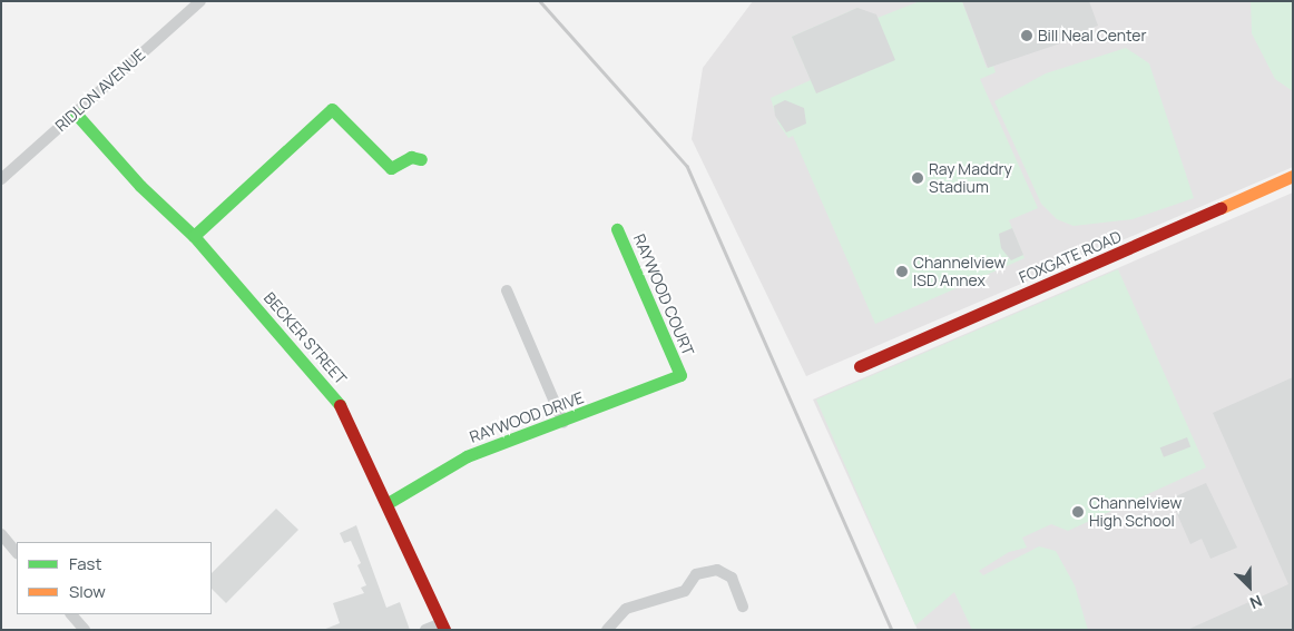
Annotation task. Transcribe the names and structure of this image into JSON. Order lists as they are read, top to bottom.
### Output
{
  "streets": {
    "street": [
      "RIDLON AVENUE",
      "FOXGATE ROAD",
      "RAYWOOD COURT",
      "BECKER STREET",
      "RAYWOOD DRIVE"
    ]
  },
  "crossings": [
    ["RIDLON AVENUE", "BECKER STREET"],
    ["RAYWOOD COURT", "RAYWOOD DRIVE"],
    ["BECKER STREET", "RAYWOOD DRIVE"]
  ],
  "places": [
    "Bill Neal Center",
    "Ray Maddry Stadium",
    "Channelview ISD Annex",
    "Channelview High School"
  ],
  "legend": ["Fast", "Slow"],
  "north": "bottom right"
}
